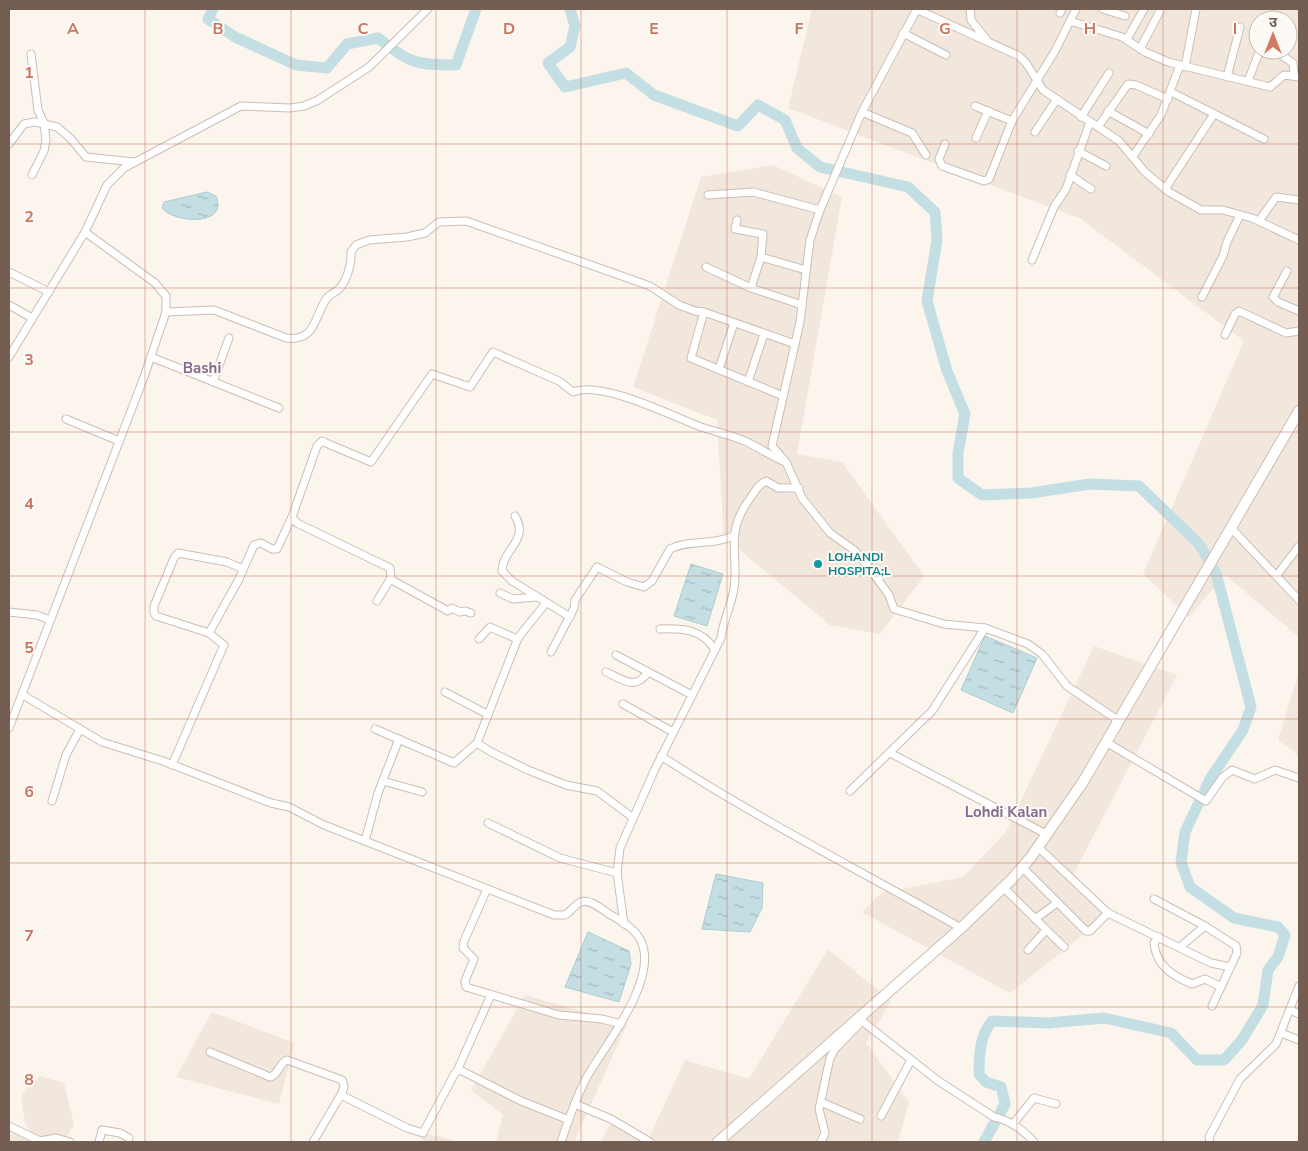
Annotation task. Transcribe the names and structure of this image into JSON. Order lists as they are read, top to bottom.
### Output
{
  "districts": ["Bashi", "Lohdi Kalan"],
  "places": ["LOHANDI HOSPITA;L"],
  "north": "top",
  "grid": {
    "columns": [
      "A",
      "B",
      "C",
      "D",
      "E",
      "F",
      "G",
      "H",
      "I"
    ],
    "rows": [
      "1",
      "2",
      "3",
      "4",
      "5",
      "6",
      "7",
      "8"
    ]
  }
}
